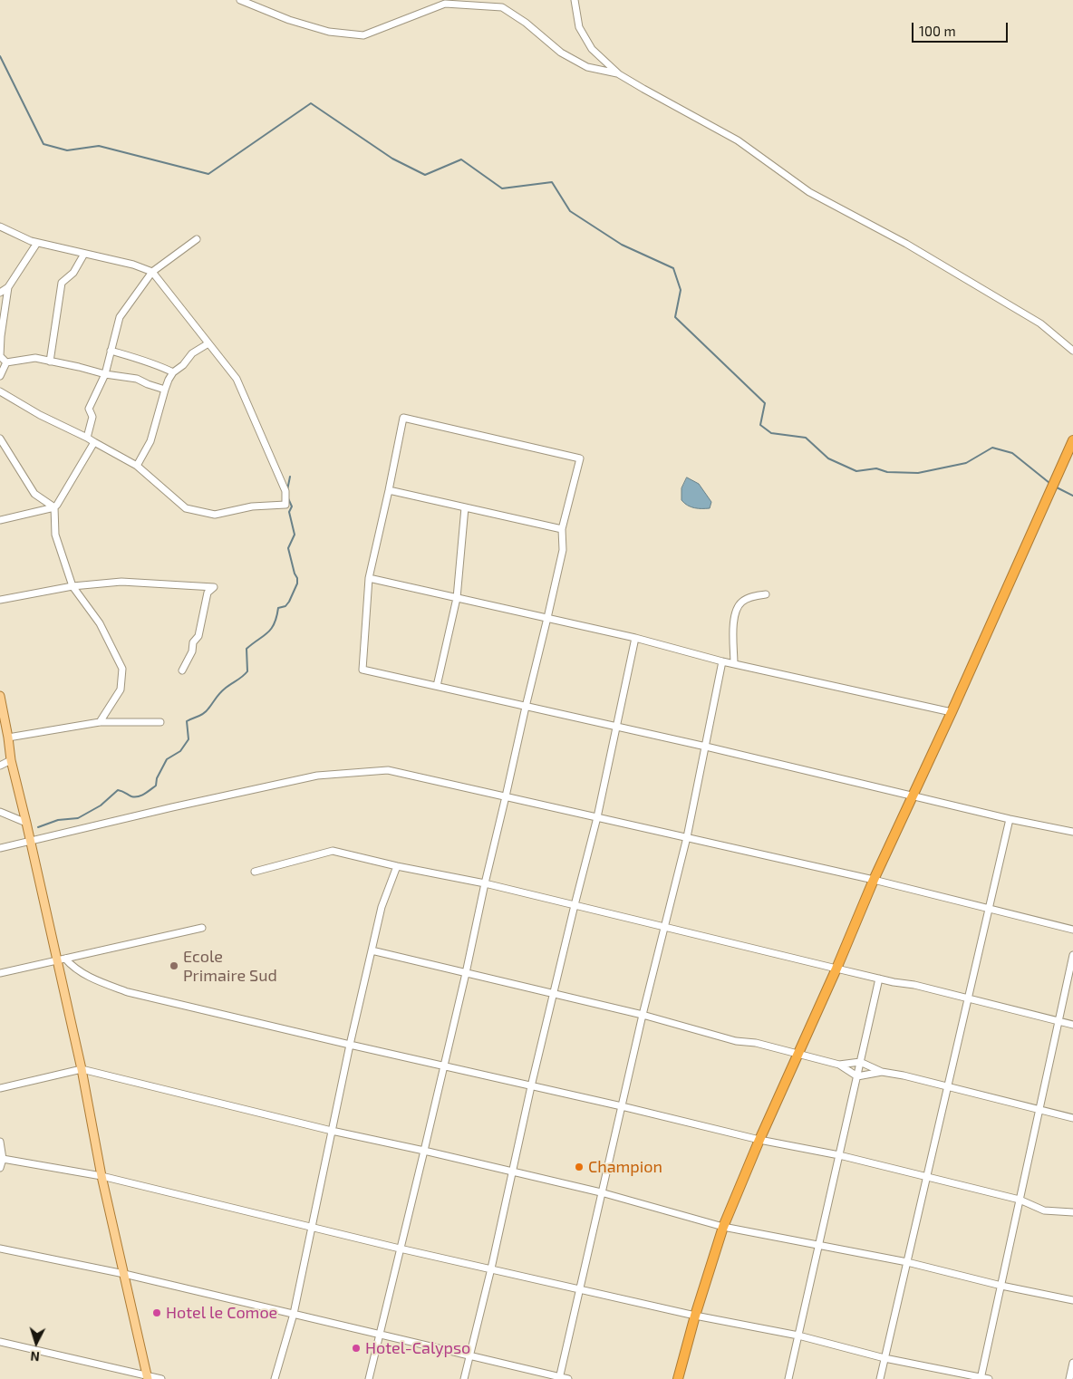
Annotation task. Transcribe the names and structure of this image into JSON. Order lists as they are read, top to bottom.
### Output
{
  "places": [
    "Ecole Primaire Sud",
    "Champion",
    "Hotel le Comoe",
    "Hotel-Calypso"
  ],
  "scale_bar": "100 m",
  "north": "bottom"
}
